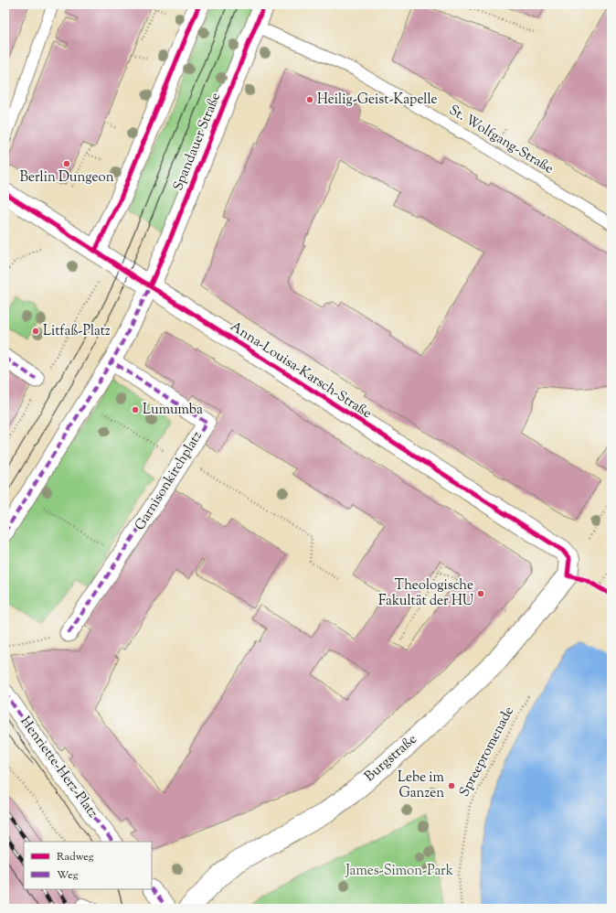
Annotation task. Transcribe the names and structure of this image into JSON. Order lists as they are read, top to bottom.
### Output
{
  "streets": {
    "street": [
      "Spandauer Straße",
      "Anna-Louisa-Karsch-Straße",
      "Garnisonkirchplatz",
      "Burgstraße",
      "Henriette-Herz-Platz"
    ],
    "lane": ["St. Wolfgang-Straße"],
    "path": ["Spreepromenade"]
  },
  "crossings": [
    ["St. Wolfgang-Straße", "Spandauer Straße"],
    ["Spandauer Straße", "Anna-Louisa-Karsch-Straße"],
    ["Anna-Louisa-Karsch-Straße", "Burgstraße"]
  ],
  "parks": ["James-Simon-Park"],
  "places": [
    "Heilig-Geist-Kapelle",
    "Berlin Dungeon",
    "Litfaß-Platz",
    "Lumumba",
    "Theologische Fakultät der HU",
    "Lebe im Ganzen"
  ],
  "legend": ["Radweg", "Weg"]
}
